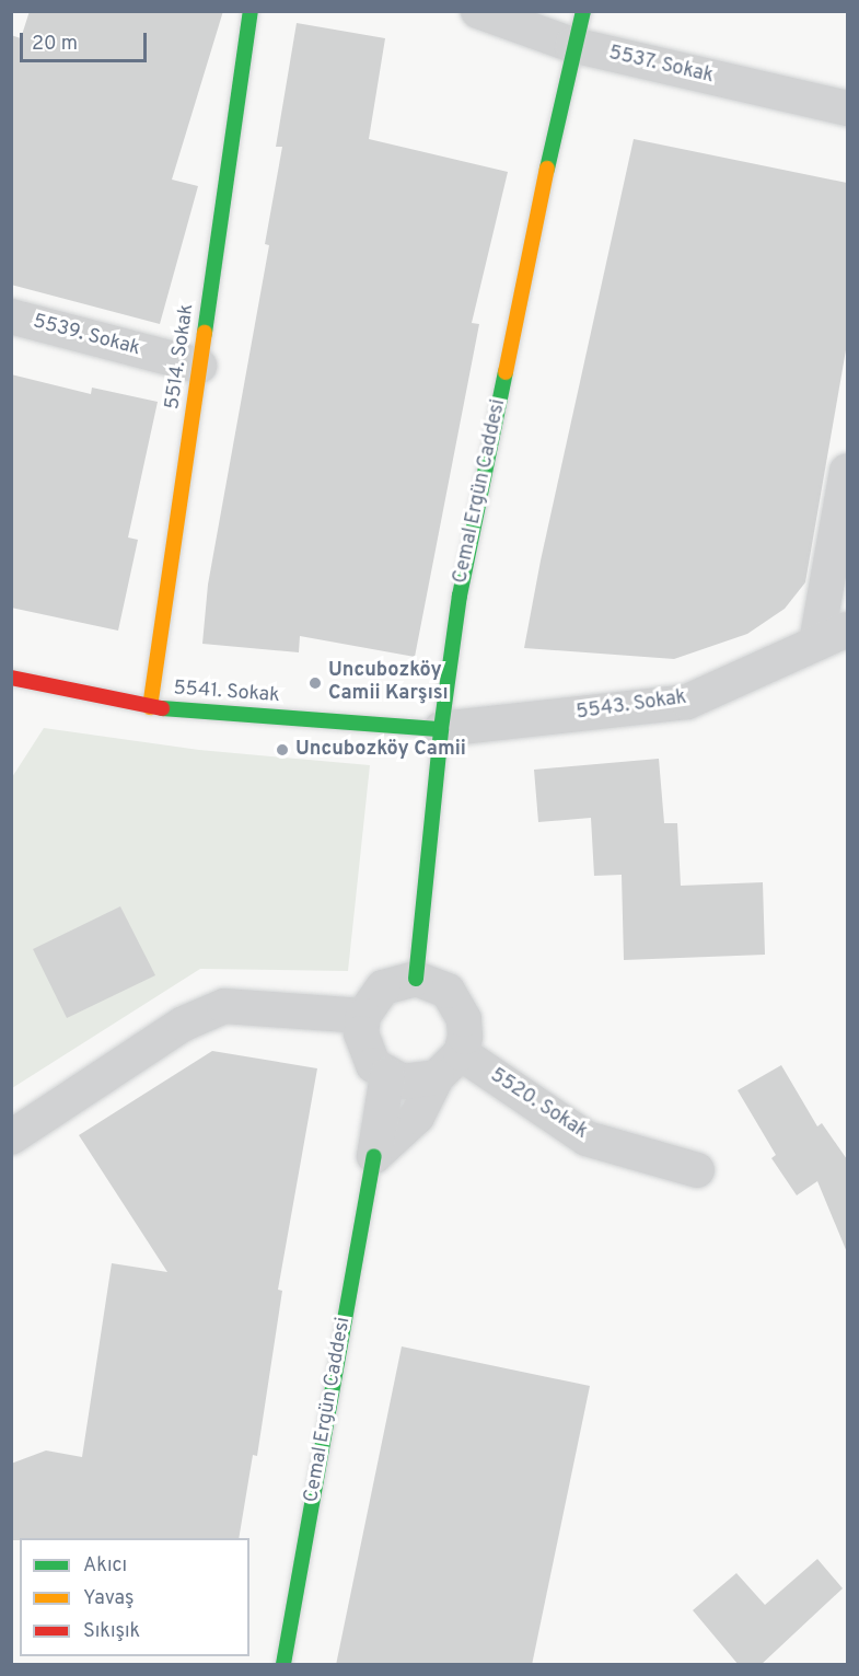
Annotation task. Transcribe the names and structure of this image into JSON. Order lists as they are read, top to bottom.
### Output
{
  "streets": {
    "street": [
      "5537. Sokak",
      "5539. Sokak",
      "5514. Sokak",
      "Cemal Ergün Caddesi",
      "5541. Sokak",
      "5543. Sokak",
      "5520. Sokak"
    ]
  },
  "crossings": [
    ["5537. Sokak", "Cemal Ergün Caddesi"],
    ["5539. Sokak", "5514. Sokak"],
    ["5514. Sokak", "5541. Sokak"],
    ["Cemal Ergün Caddesi", "5541. Sokak"],
    ["Cemal Ergün Caddesi", "5543. Sokak"],
    ["Cemal Ergün Caddesi", "5520. Sokak"],
    ["5541. Sokak", "5543. Sokak"]
  ],
  "places": ["Uncubozköy Camii Karşısı", "Uncubozköy Camii"],
  "legend": ["Akıcı", "Yavaş", "Sıkışık"],
  "scale_bar": "20 m"
}
